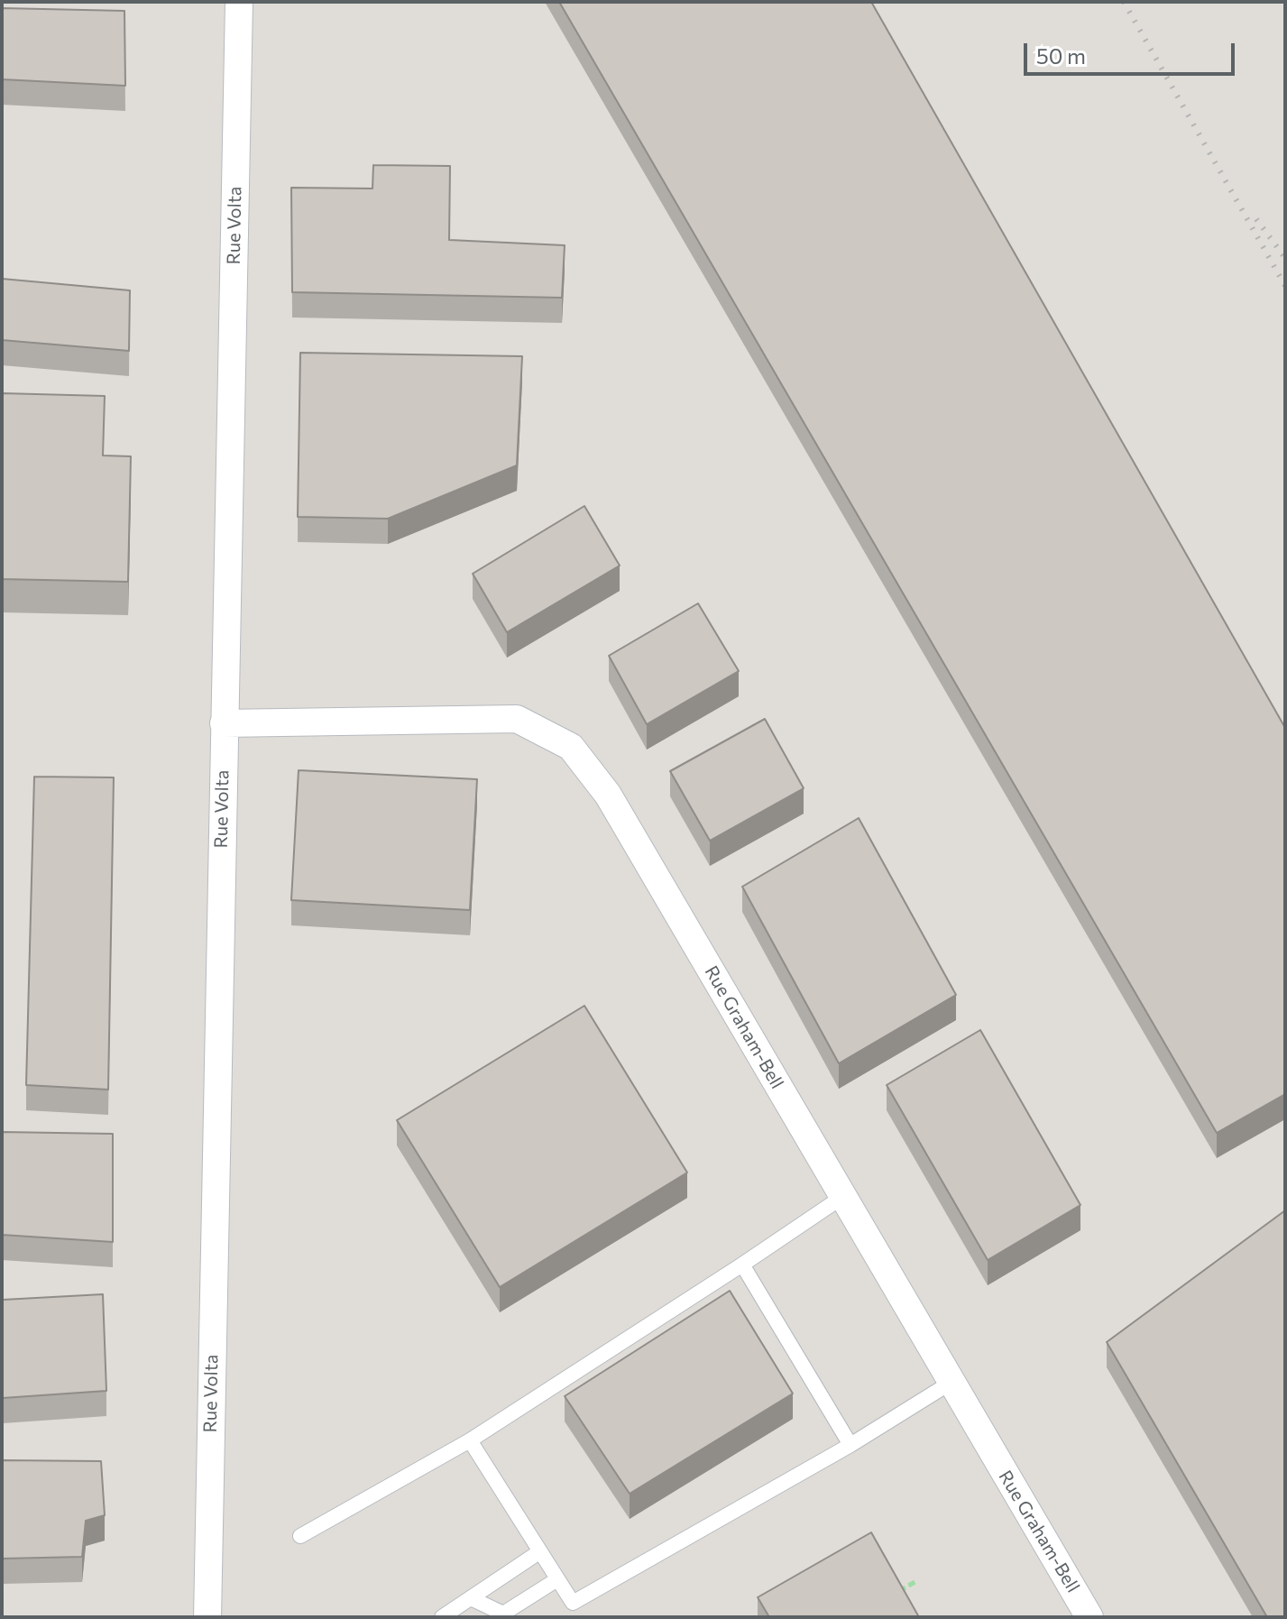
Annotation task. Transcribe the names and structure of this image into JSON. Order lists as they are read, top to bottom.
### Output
{
  "streets": {
    "street": ["Rue Volta", "Rue Graham-Bell"]
  },
  "crossings": [
    ["Rue Volta", "Rue Graham-Bell"]
  ],
  "scale_bar": "50 m"
}
